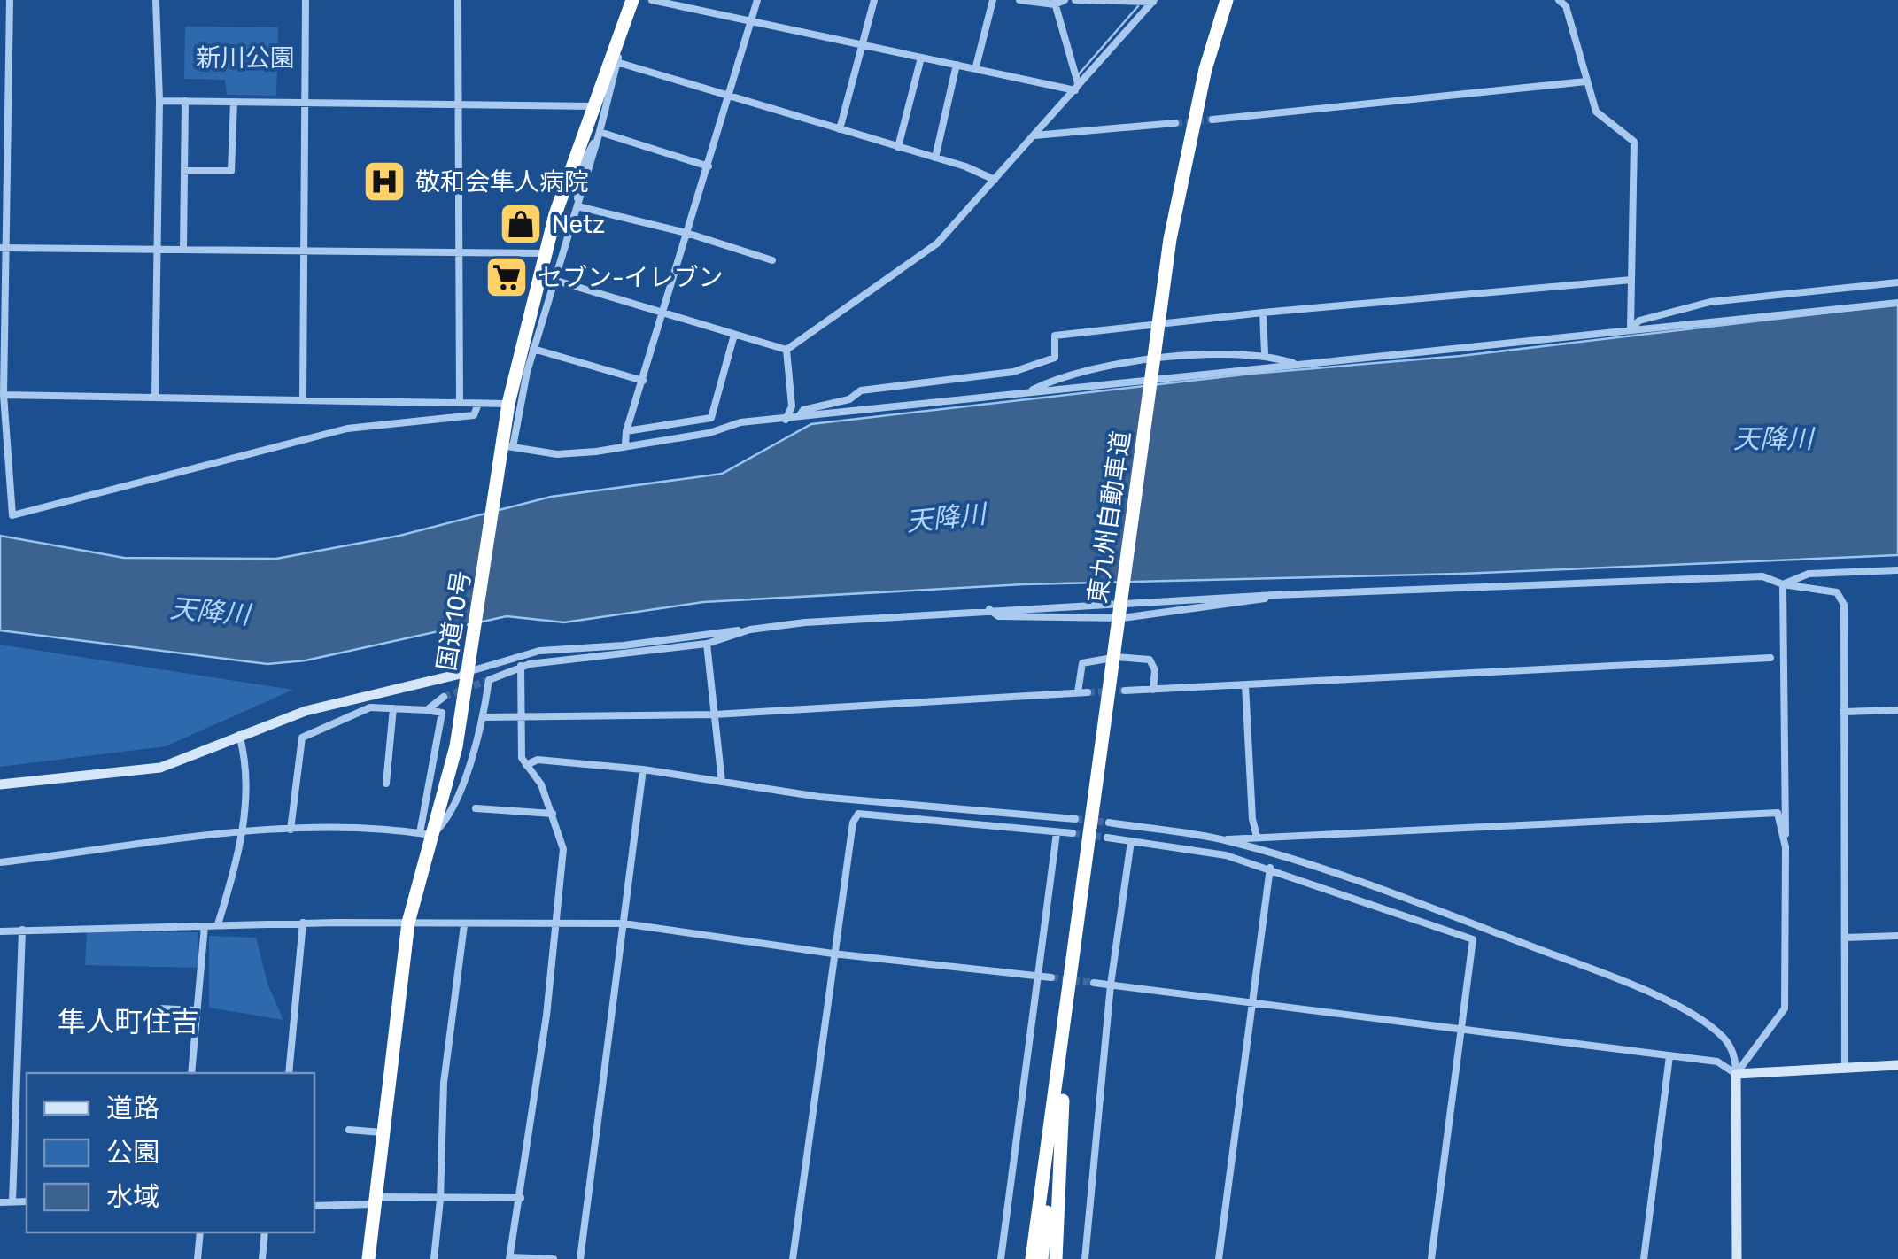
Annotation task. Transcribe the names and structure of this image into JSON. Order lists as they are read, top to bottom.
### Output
{
  "streets": {
    "highway": ["東九州自動車道", "国道10号"]
  },
  "districts": ["隼人町住吉"],
  "water": ["天降川"],
  "parks": ["新川公園"],
  "places": {
    "hospital": ["敬和会隼人病院"],
    "shop": ["Netz"],
    "supermarket": ["セブン-イレブン"]
  },
  "legend": ["道路", "公園", "水域"]
}
